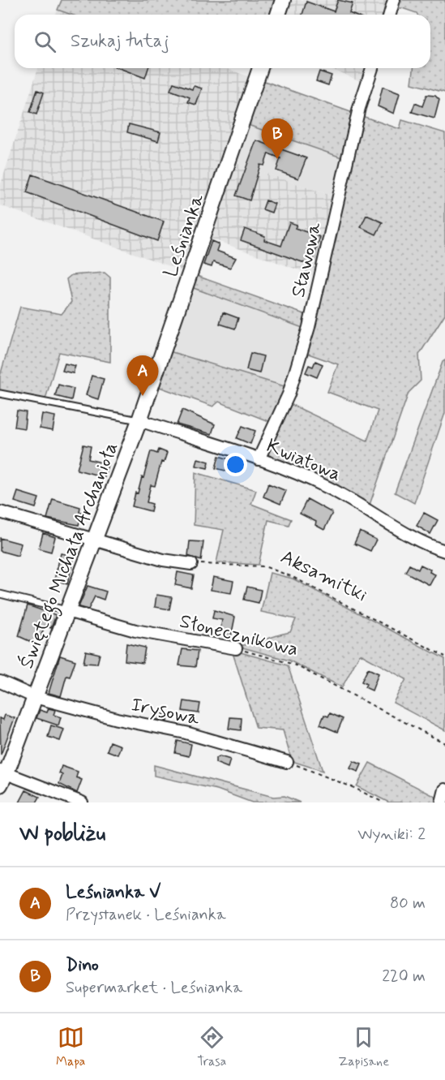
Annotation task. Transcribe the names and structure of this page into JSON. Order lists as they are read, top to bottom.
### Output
{
  "streets": {
    "street": [
      "Leśnianka",
      "Stawowa",
      "Kwiatowa",
      "Świętego Michała Archanioła",
      "Słonecznikowa",
      "Irysowa"
    ],
    "path": ["Aksamitki"]
  },
  "crossings": [
    ["Leśnianka", "Kwiatowa"],
    ["Leśnianka", "Świętego Michała Archanioła"],
    ["Stawowa", "Kwiatowa"],
    ["Kwiatowa", "Świętego Michała Archanioła"],
    ["Świętego Michała Archanioła", "Słonecznikowa"],
    ["Świętego Michała Archanioła", "Irysowa"]
  ],
  "page": {
    "search": "Szukaj tutaj",
    "pins": ["B", "A"],
    "heading": ["W pobliżu", "Wyniki: 2"],
    "list": [
      {
        "mark": "A",
        "name": "Leśnianka V",
        "note": "Przystanek · Leśnianka",
        "value": "80 m"
      },
      {
        "mark": "B",
        "name": "Dino",
        "note": "Supermarket · Leśnianka",
        "value": "220 m"
      }
    ],
    "nav": ["Mapa", "Trasa", "Zapisane"]
  }
}
